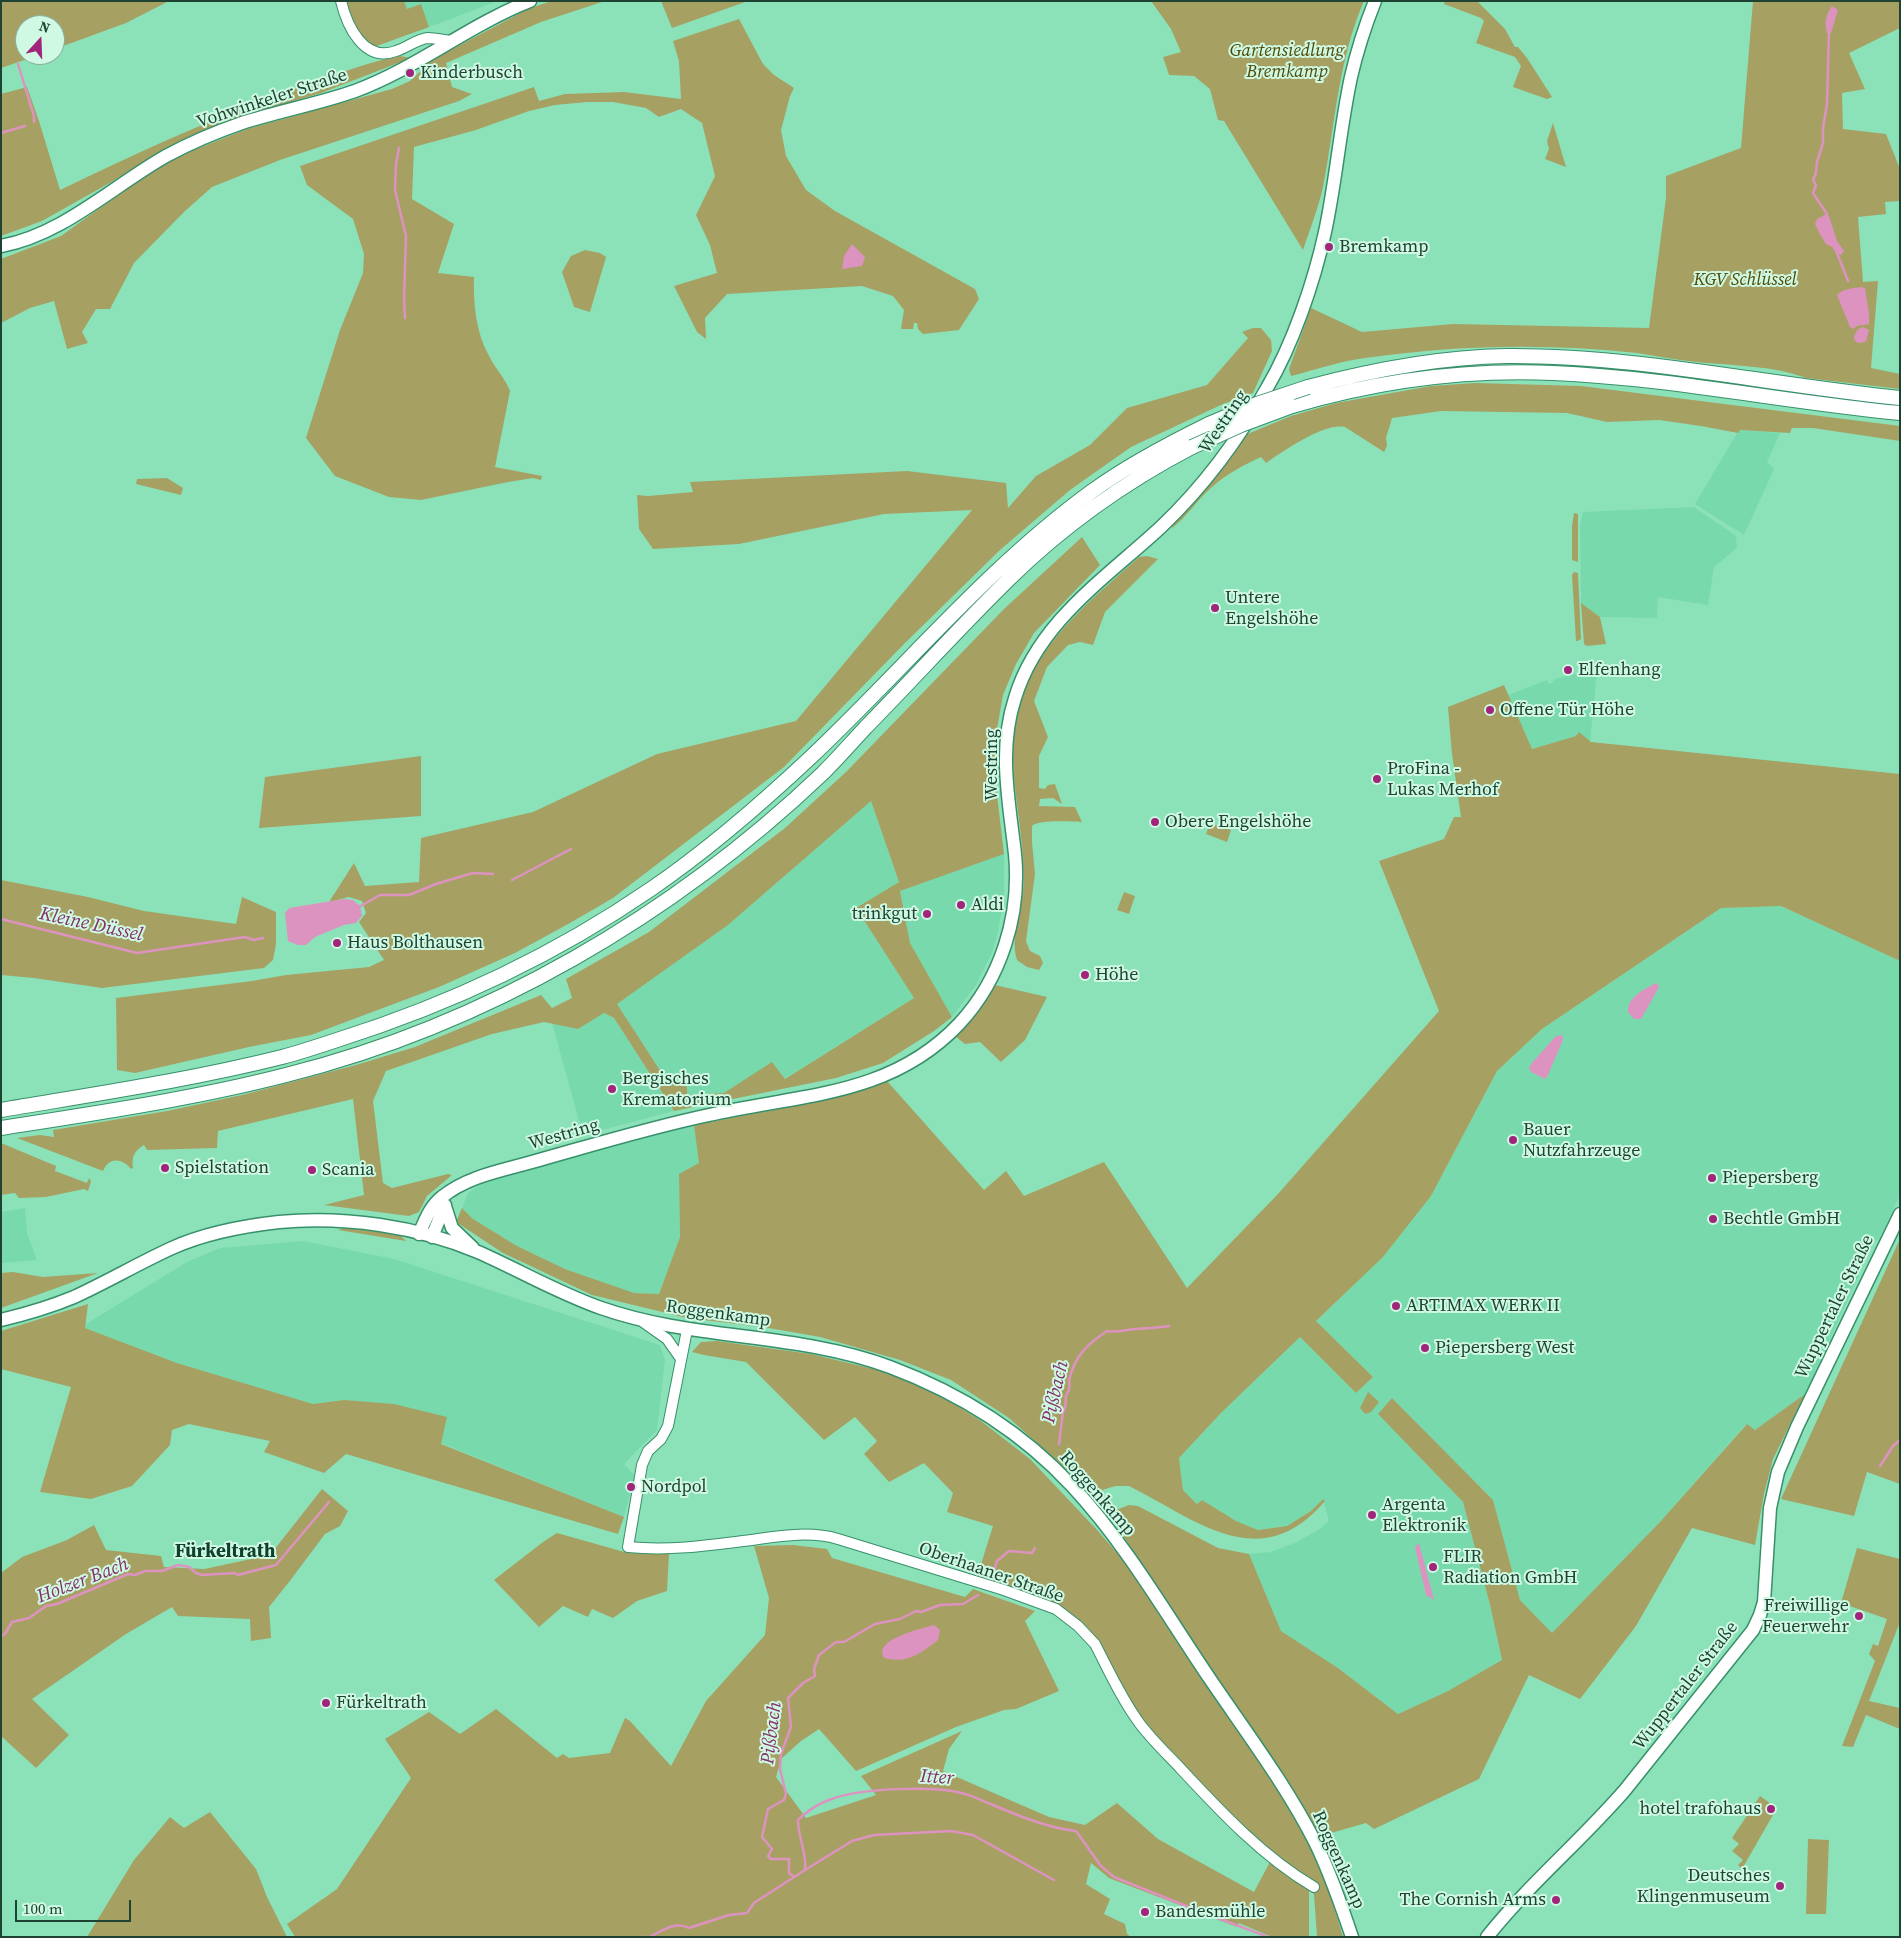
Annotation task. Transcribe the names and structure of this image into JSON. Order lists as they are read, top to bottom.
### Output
{
  "streets": {
    "main road": [
      "Vohwinkeler Straße",
      "Westring",
      "Wuppertaler Straße",
      "Roggenkamp"
    ],
    "street": ["Oberhaaner Straße"]
  },
  "districts": ["Fürkeltrath"],
  "water": [
    "Kleine Düssel",
    "Pißbach",
    "Holzer Bach",
    "Itter"
  ],
  "parks": ["Gartensiedlung Bremkamp", "KGV Schlüssel"],
  "places": [
    "Kinderbusch",
    "Bremkamp",
    "Untere Engelshöhe",
    "Elfenhang",
    "Offene Tür Höhe",
    "ProFina - Lukas Merhof",
    "Obere Engelshöhe",
    "Aldi",
    "trinkgut",
    "Haus Bolthausen",
    "Höhe",
    "Bergisches Krematorium",
    "Bauer Nutzfahrzeuge",
    "Spielstation",
    "Scania",
    "Piepersberg",
    "Bechtle GmbH",
    "ARTIMAX WERK II",
    "Piepersberg West",
    "Nordpol",
    "Argenta Elektronik",
    "FLIR Radiation GmbH",
    "Freiwillige Feuerwehr",
    "Fürkeltrath",
    "hotel trafohaus",
    "Deutsches Klingenmuseum",
    "The Cornish Arms",
    "Bandesmühle"
  ],
  "scale_bar": "100 m",
  "north": "top"
}
